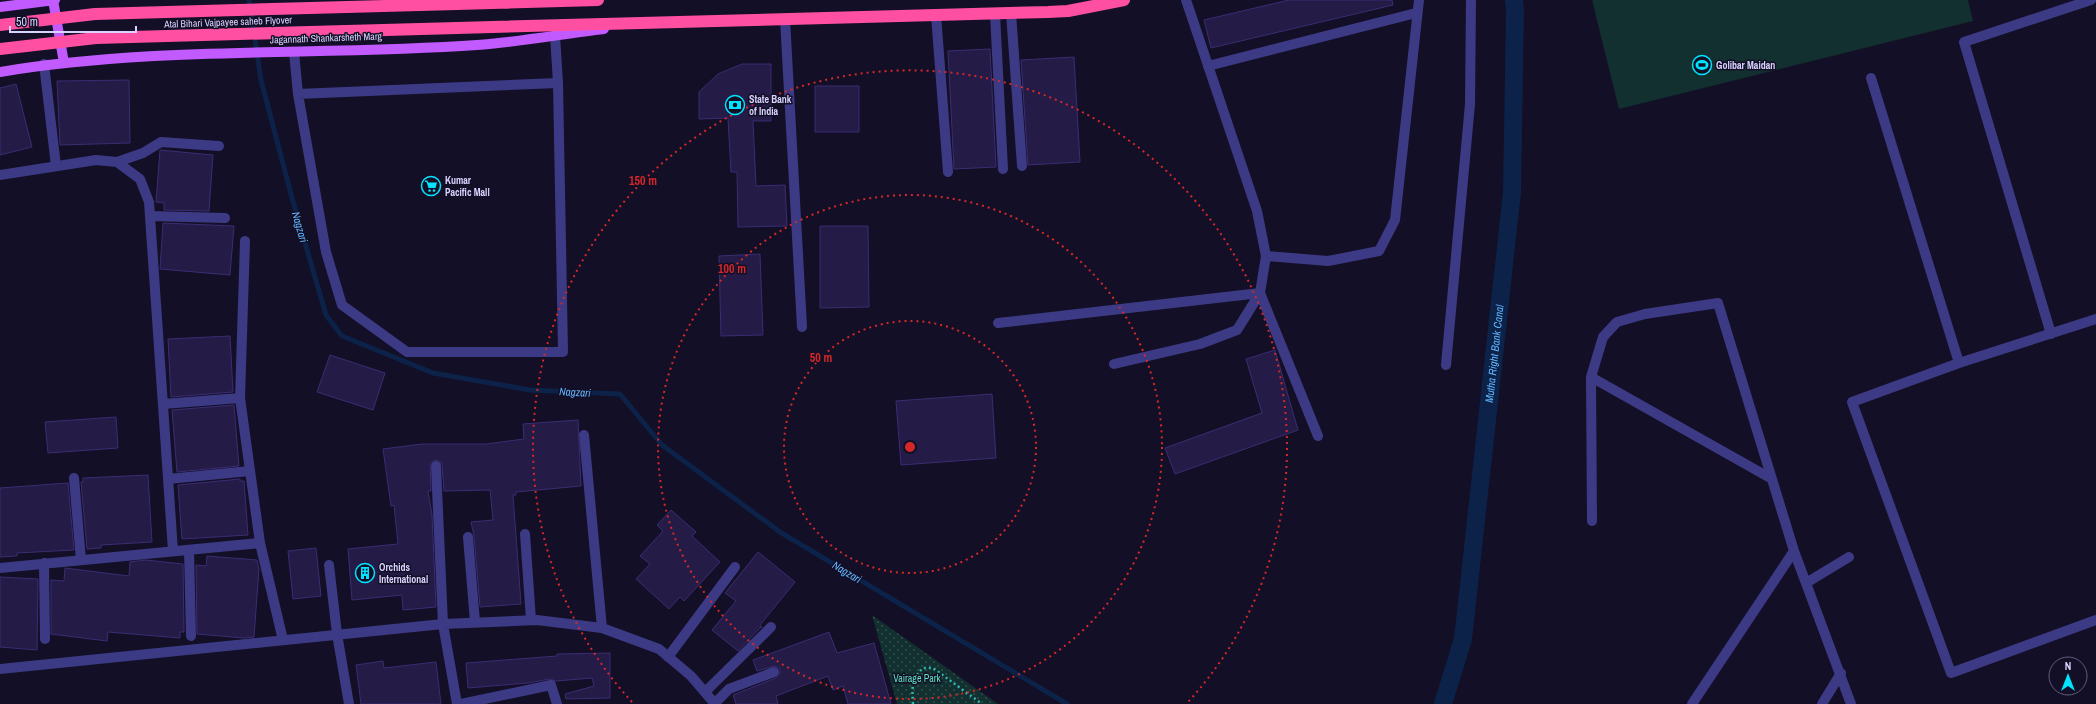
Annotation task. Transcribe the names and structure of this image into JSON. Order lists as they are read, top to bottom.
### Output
{
  "streets": {
    "highway": ["Atal Bihari Vajpayee saheb Flyover", "Jagannath Shankarsheth Marg"]
  },
  "crossings": [
    ["Atal Bihari Vajpayee saheb Flyover", "Jagannath Shankarsheth Marg"]
  ],
  "water": ["Nagzari", "Mutha Right Bank Canal"],
  "parks": ["Vairage Park"],
  "places": {
    "sports": ["Golibar Maidan"],
    "bank": ["State Bank of India"],
    "supermarket": ["Kumar Pacific Mall"],
    "building": ["Orchids International"]
  },
  "scale_bar": "50 m",
  "north": "top",
  "rings": ["150 m", "100 m", "50 m"]
}
